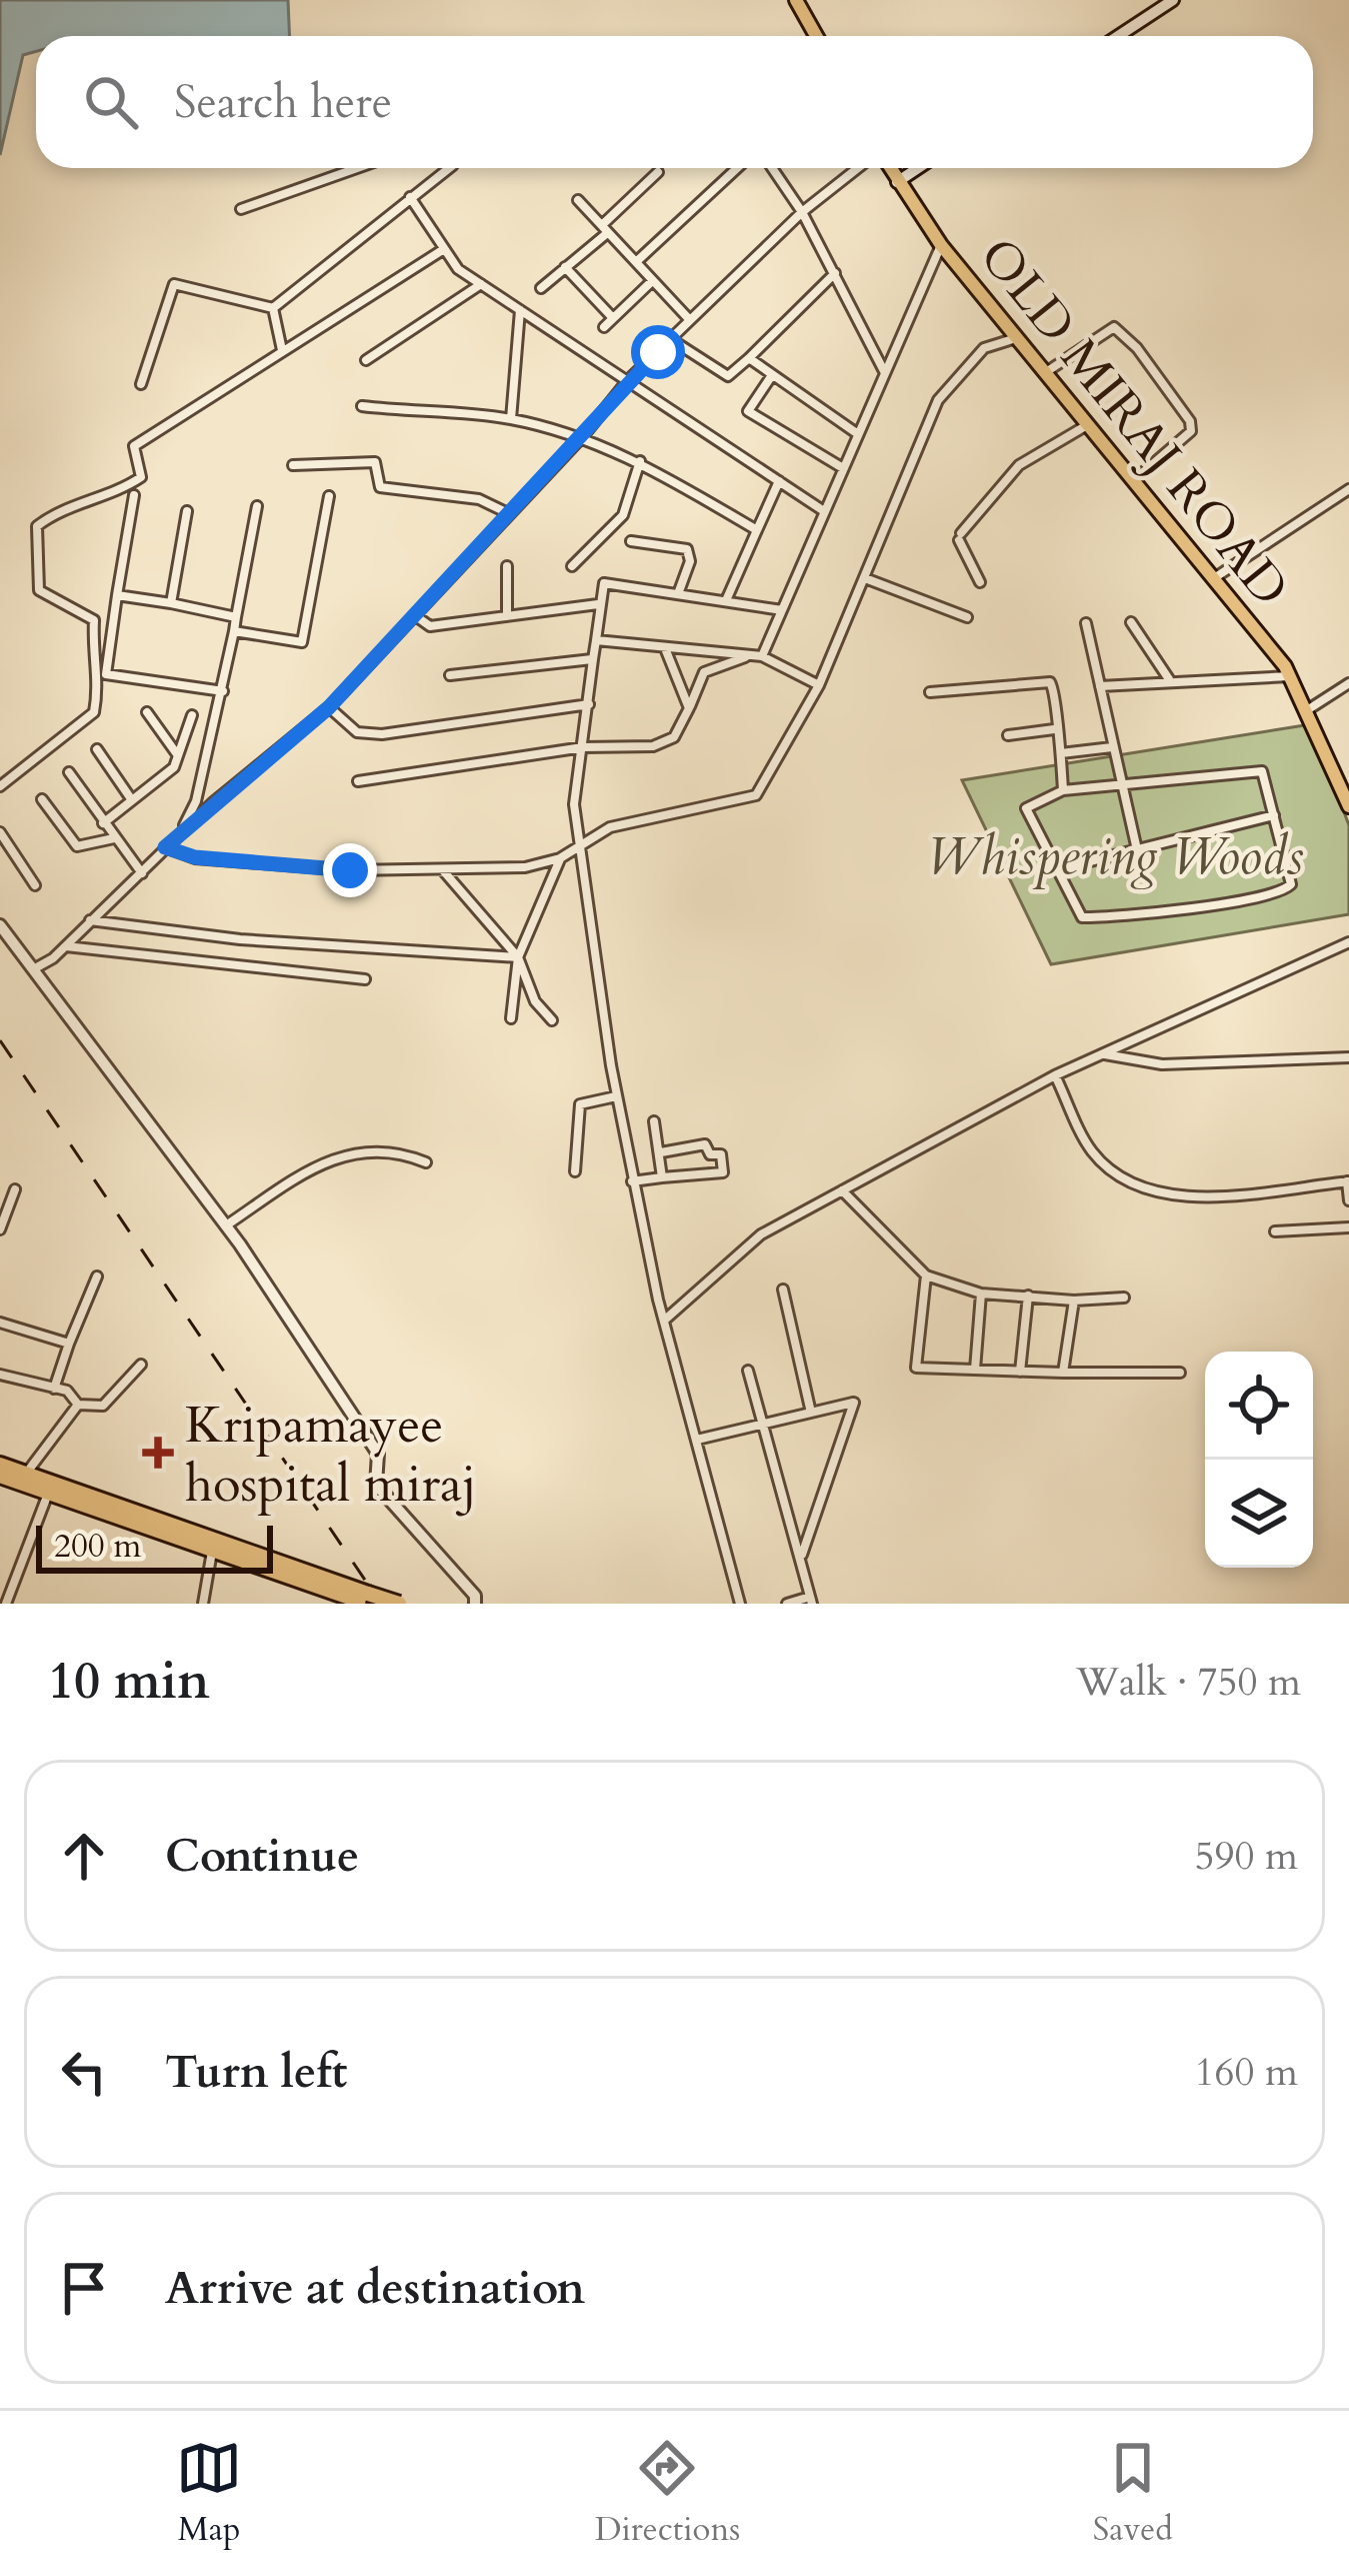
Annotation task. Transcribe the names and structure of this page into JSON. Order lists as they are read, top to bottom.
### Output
{
  "streets": {
    "main road": ["OLD MIRAJ ROAD"]
  },
  "parks": ["Whispering Woods"],
  "places": {
    "health": ["Kripamayee hospital miraj"]
  },
  "scale_bar": "200 m",
  "page": {
    "search": "Search here",
    "scale": "200 m",
    "heading": ["10 min", "Walk · 750 m"],
    "list": [
      ["Continue", "590 m"],
      ["Turn left", "160 m"],
      "Arrive at destination"
    ],
    "nav": ["Map", "Directions", "Saved"]
  }
}
